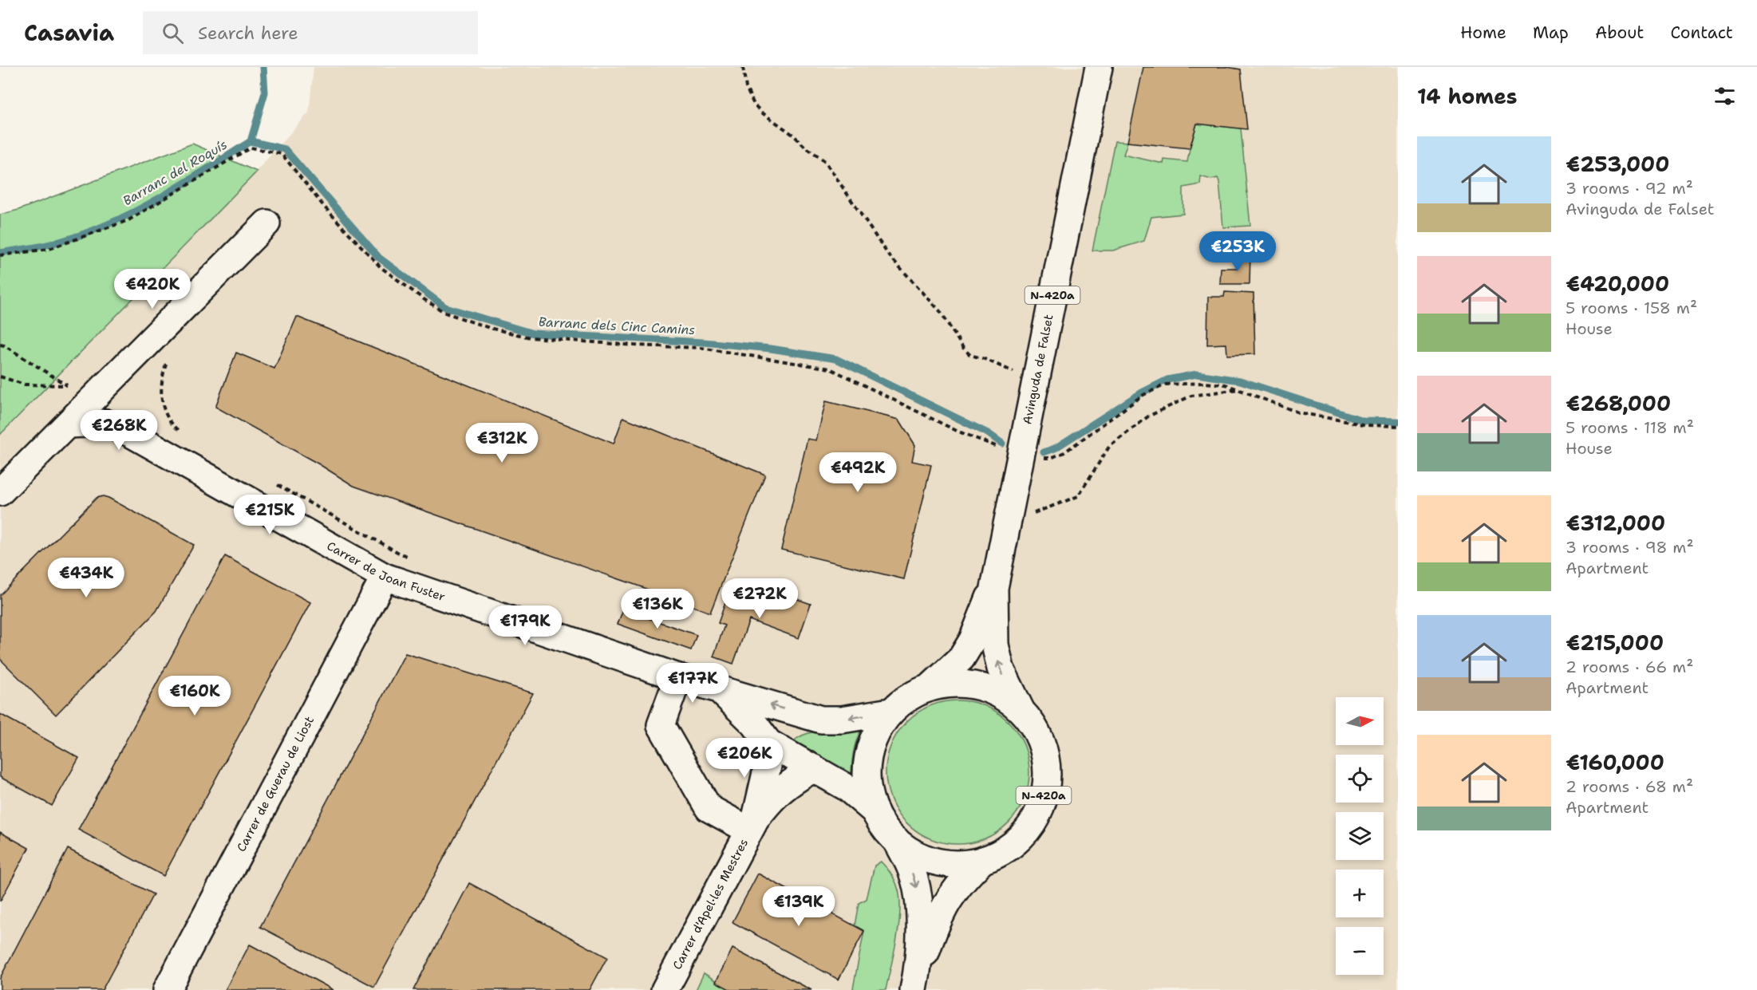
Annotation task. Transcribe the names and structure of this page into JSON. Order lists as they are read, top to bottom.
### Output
{
  "streets": {
    "street": [
      "N-420a",
      "Avinguda de Falset",
      "Carrer de Joan Fuster",
      "Carrer de Guerau de Liost",
      "Carrer d'Apel·les Mestres"
    ]
  },
  "crossings": [
    ["N-420a", "Avinguda de Falset"],
    ["N-420a", "Carrer de Joan Fuster"],
    ["Carrer de Joan Fuster", "Carrer de Guerau de Liost"],
    ["Carrer de Joan Fuster", "Carrer d'Apel·les Mestres"]
  ],
  "water": ["Barranc del Roquís", "Barranc dels Cinc Camins"],
  "north": "right",
  "page": {
    "header": "Casavia",
    "search": "Search here",
    "nav": [
      "Home",
      "Map",
      "About",
      "Contact"
    ],
    "heading": "14 homes",
    "list": [
      {
        "name": "€253,000",
        "note": "3 rooms · 92 m² · Avinguda de Falset"
      },
      {
        "name": "€420,000",
        "note": "5 rooms · 158 m² · House"
      },
      {
        "name": "€268,000",
        "note": "5 rooms · 118 m² · House"
      },
      {
        "name": "€312,000",
        "note": "3 rooms · 98 m² · Apartment"
      },
      {
        "name": "€215,000",
        "note": "2 rooms · 66 m² · Apartment"
      },
      {
        "name": "€160,000",
        "note": "2 rooms · 68 m² · Apartment"
      }
    ],
    "price": [
      "€253K",
      "€420K",
      "€268K",
      "€312K",
      "€492K",
      "€215K",
      "€434K",
      "€272K",
      "€136K",
      "€179K",
      "€177K",
      "€160K",
      "€206K",
      "€139K"
    ],
    "map_buttons": ["+", "−"]
  }
}
